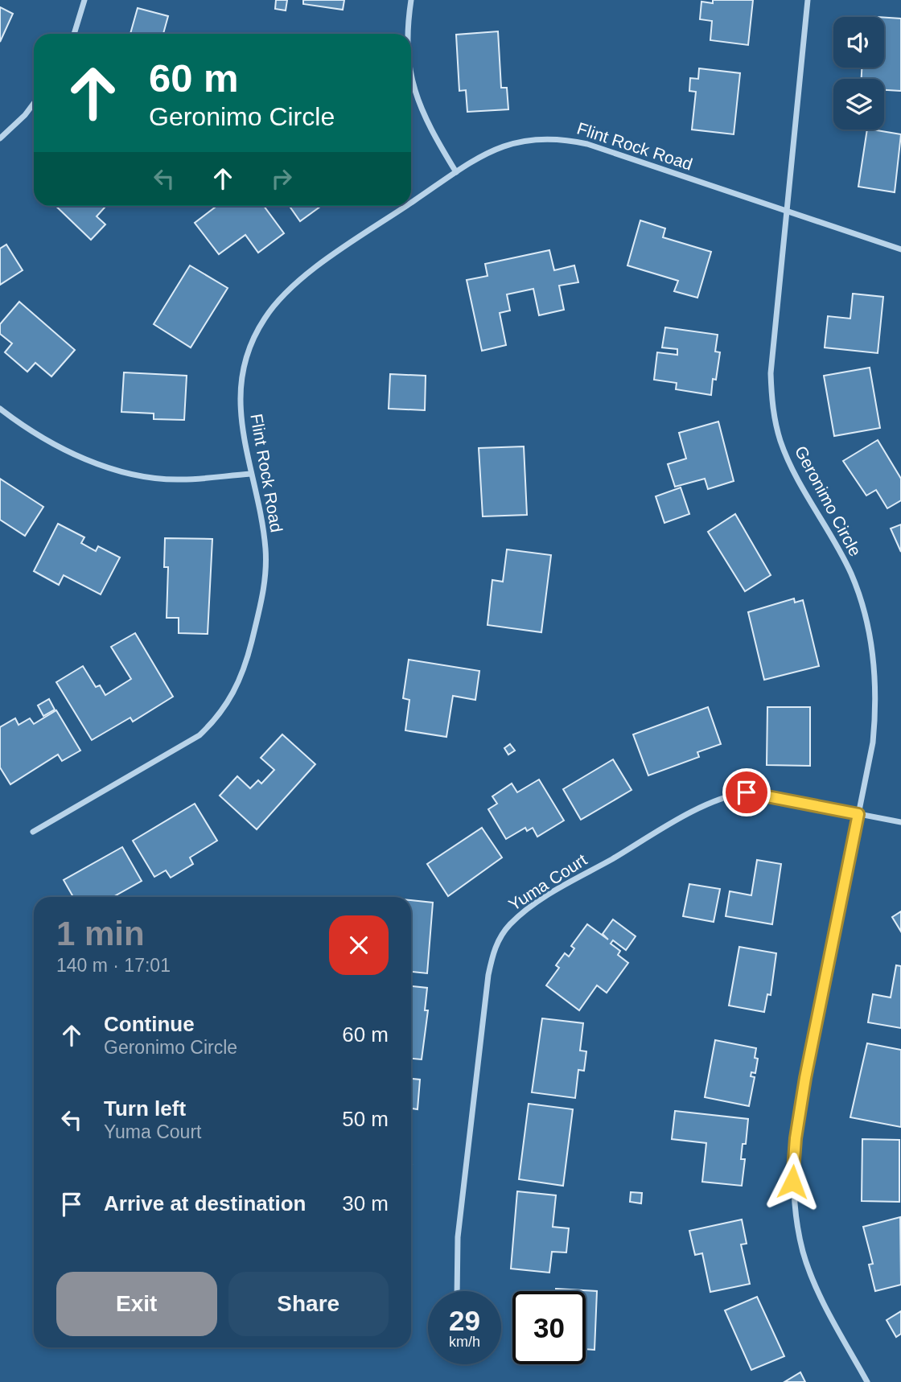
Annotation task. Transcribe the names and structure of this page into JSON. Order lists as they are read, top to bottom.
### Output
{
  "streets": {
    "street": ["Flint Rock Road", "Geronimo Circle", "Yuma Court"]
  },
  "crossings": [
    ["Flint Rock Road", "Geronimo Circle"],
    ["Geronimo Circle", "Yuma Court"]
  ],
  "page": {
    "turn": ["60 m", "Geronimo Circle"],
    "heading": ["1 min", "140 m · 17:01"],
    "list": [
      {
        "name": "Continue",
        "note": "Geronimo Circle",
        "value": "60 m"
      },
      {
        "name": "Turn left",
        "note": "Yuma Court",
        "value": "50 m"
      },
      {
        "name": "Arrive at destination",
        "value": "30 m"
      }
    ],
    "buttons": ["Exit", "Share"],
    "speed": "29 km/h",
    "limit": "30"
  }
}
